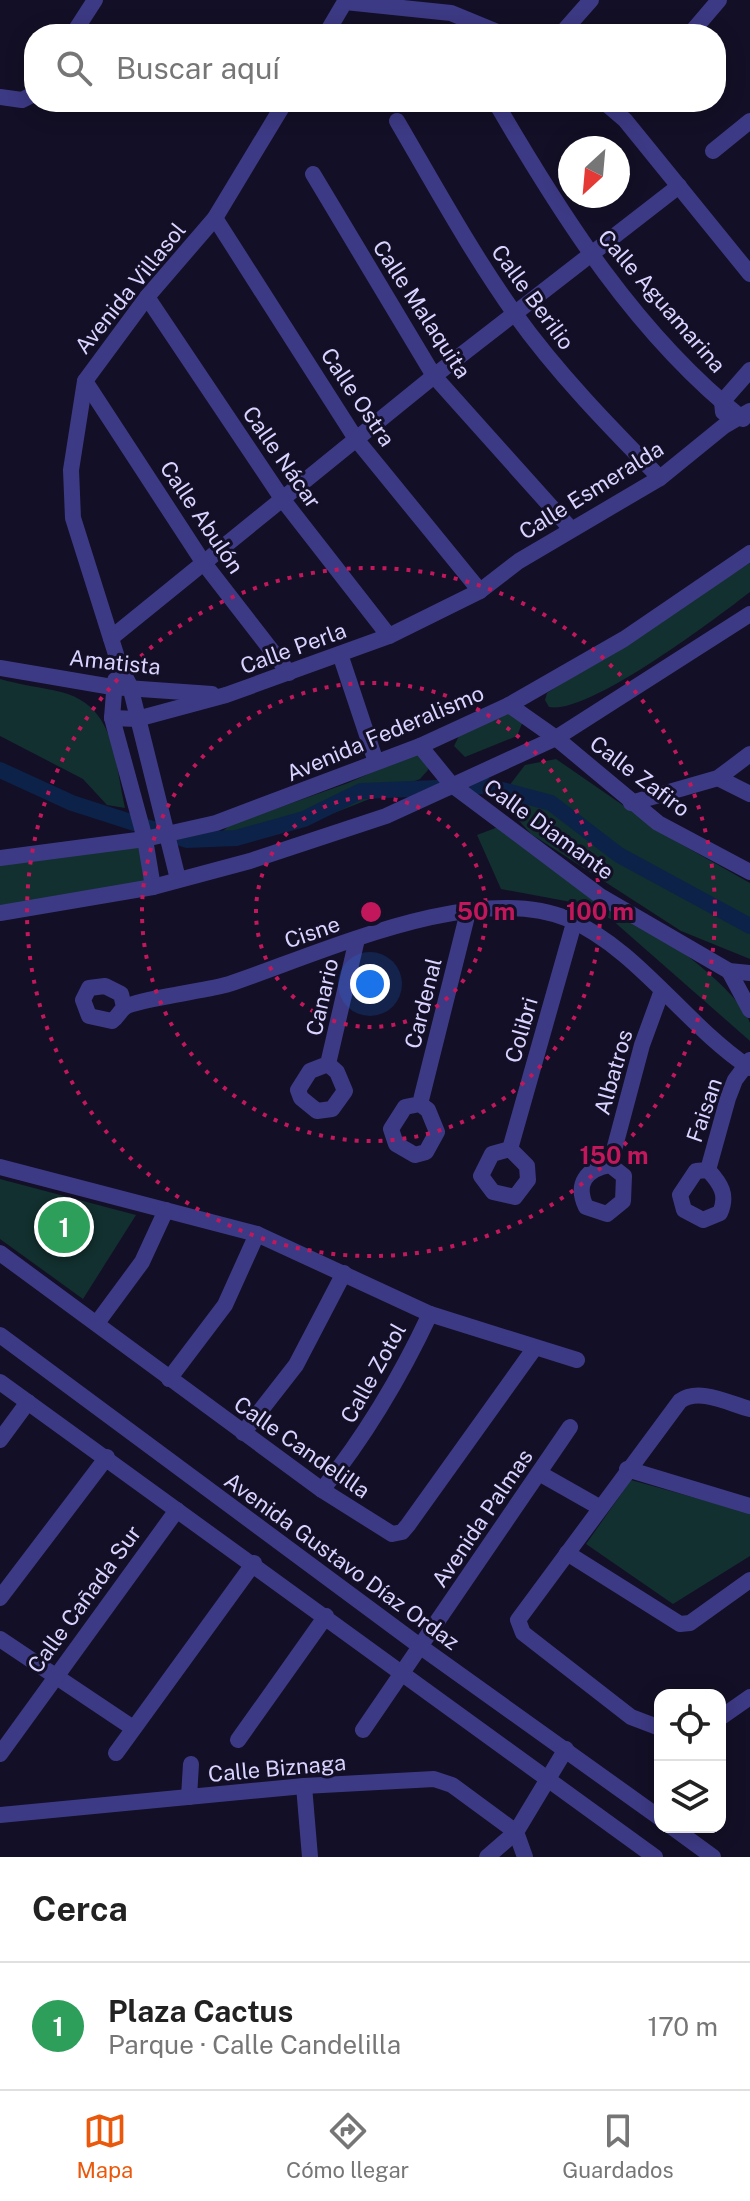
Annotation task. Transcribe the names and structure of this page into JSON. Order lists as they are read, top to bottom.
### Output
{
  "streets": {
    "street": [
      "Avenida Villasol",
      "Calle Berilio",
      "Calle Aguamarina",
      "Calle Malaquita",
      "Calle Ostra",
      "Calle Nácar",
      "Calle Esmeralda",
      "Calle Abulón",
      "Calle Perla",
      "Amatista",
      "Avenida Federalismo",
      "Calle Zafiro",
      "Calle Diamante",
      "Cisne",
      "Canario",
      "Cardenal",
      "Colibri",
      "Albatros",
      "Faisan",
      "Calle Zotol",
      "Calle Candelilla",
      "Avenida Palmas",
      "Avenida Gustavo Díaz Ordaz",
      "Calle Cañada Sur",
      "Calle Biznaga"
    ]
  },
  "crossings": [
    ["Avenida Villasol", "Calle Ostra"],
    ["Avenida Villasol", "Calle Nácar"],
    ["Avenida Villasol", "Calle Abulón"],
    ["Avenida Villasol", "Calle Perla"],
    ["Avenida Villasol", "Amatista"],
    ["Avenida Villasol", "Avenida Federalismo"],
    ["Calle Berilio", "Calle Esmeralda"],
    ["Calle Aguamarina", "Calle Esmeralda"],
    ["Calle Malaquita", "Calle Esmeralda"],
    ["Calle Ostra", "Calle Esmeralda"],
    ["Calle Ostra", "Calle Perla"],
    ["Calle Nácar", "Calle Perla"],
    ["Calle Esmeralda", "Calle Perla"],
    ["Calle Abulón", "Calle Perla"],
    ["Calle Perla", "Amatista"],
    ["Avenida Federalismo", "Calle Zafiro"],
    ["Avenida Federalismo", "Calle Diamante"],
    ["Cisne", "Canario"],
    ["Cisne", "Cardenal"],
    ["Cisne", "Colibri"],
    ["Cisne", "Albatros"],
    ["Cisne", "Faisan"],
    ["Calle Zotol", "Calle Candelilla"],
    ["Avenida Palmas", "Avenida Gustavo Díaz Ordaz"]
  ],
  "north": "bottom left",
  "page": {
    "search": "Buscar aquí",
    "pins": "1",
    "heading": "Cerca",
    "list": [
      {
        "mark": "1",
        "name": "Plaza Cactus",
        "note": "Parque · Calle Candelilla",
        "value": "170 m"
      }
    ],
    "nav": ["Mapa", "Cómo llegar", "Guardados"]
  },
  "rings": ["50 m", "100 m", "150 m"]
}
